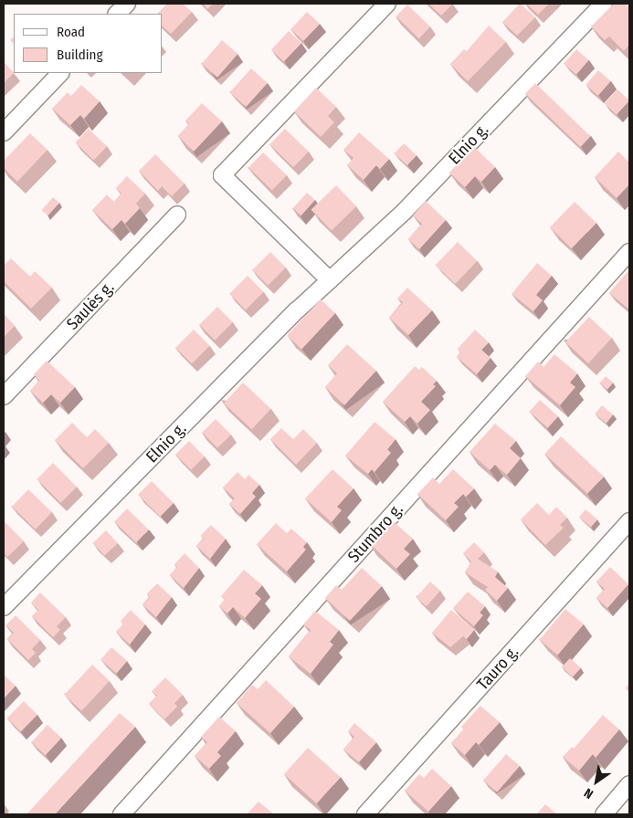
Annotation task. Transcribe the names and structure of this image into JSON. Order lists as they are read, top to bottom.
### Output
{
  "streets": {
    "street": [
      "Elnio g.",
      "Saulės g.",
      "Stumbro g.",
      "Tauro g."
    ]
  },
  "legend": ["Road", "Building"],
  "north": "bottom left"
}
